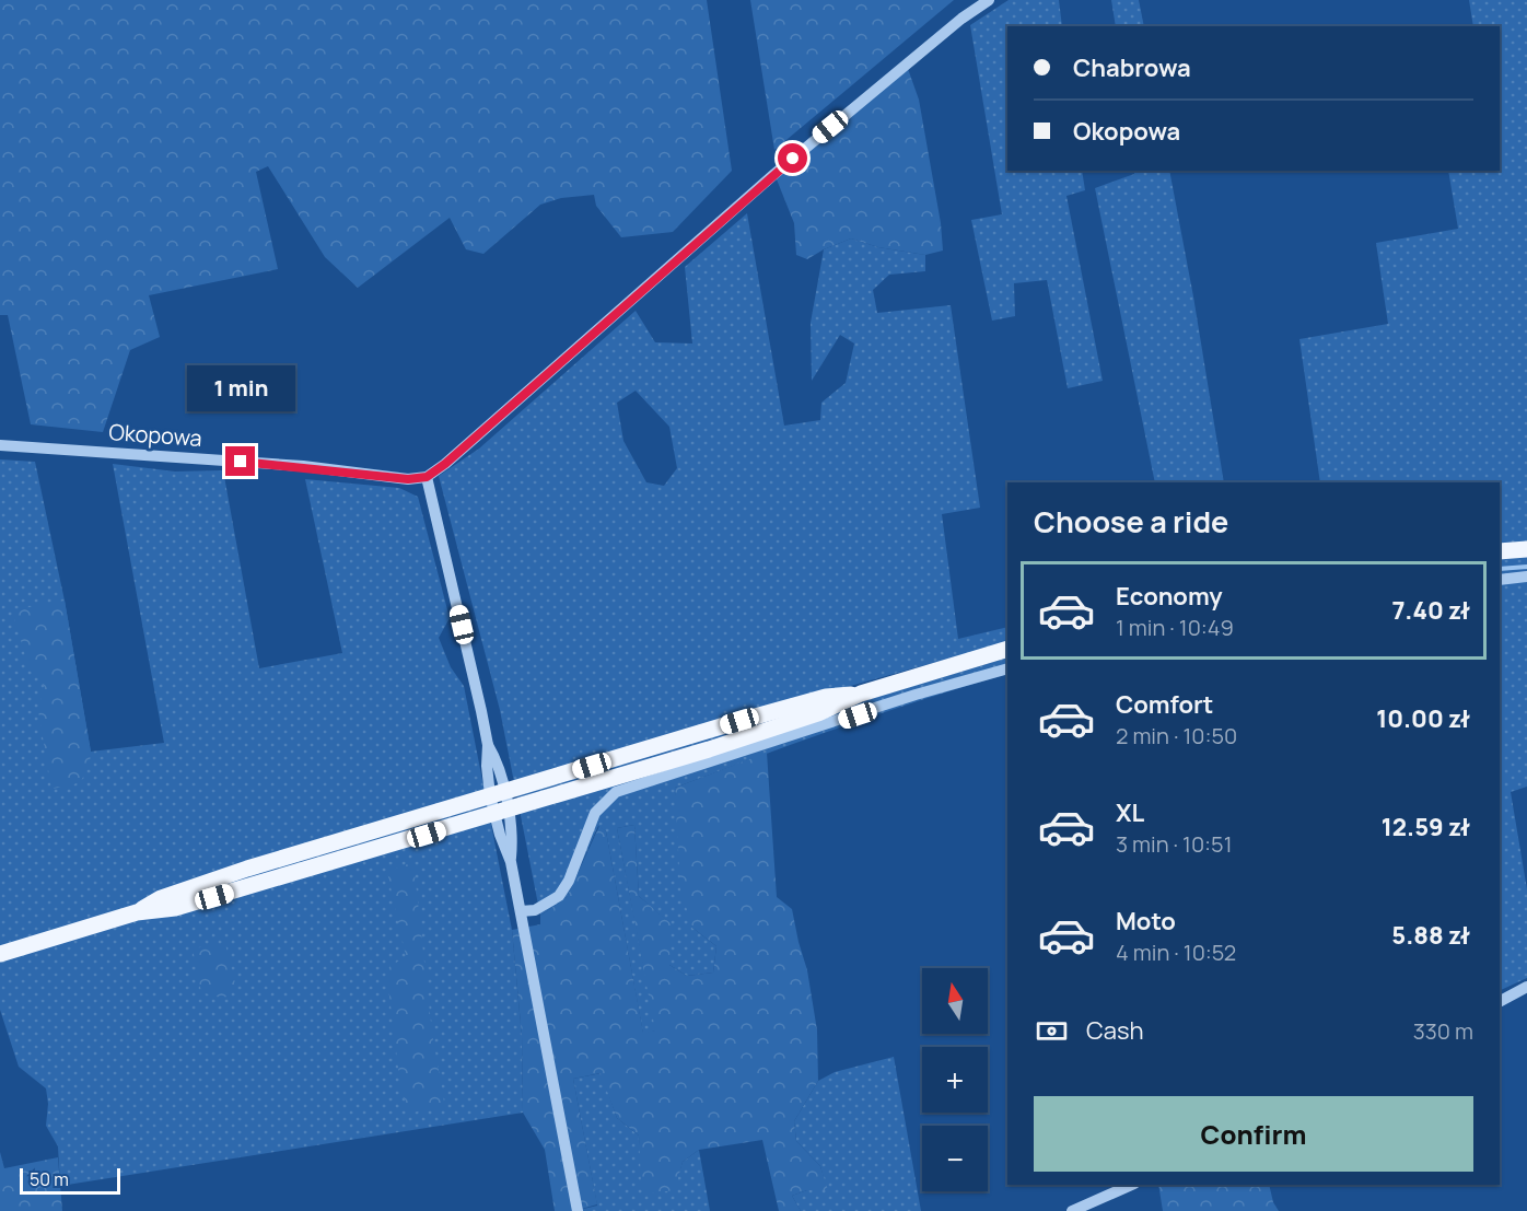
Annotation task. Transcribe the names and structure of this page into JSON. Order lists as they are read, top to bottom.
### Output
{
  "streets": {
    "street": ["Okopowa"]
  },
  "scale_bar": "50 m",
  "north": "top",
  "page": {
    "banner": ["Chabrowa", "Okopowa"],
    "bubble": "1 min",
    "heading": "Choose a ride",
    "list": [
      {
        "name": "Economy",
        "note": "1 min · 10:49",
        "value": "7.40 zł"
      },
      {
        "name": "Comfort",
        "note": "2 min · 10:50",
        "value": "10.00 zł"
      },
      {
        "name": "XL",
        "note": "3 min · 10:51",
        "value": "12.59 zł"
      },
      {
        "name": "Moto",
        "note": "4 min · 10:52",
        "value": "5.88 zł"
      }
    ],
    "map_buttons": ["+", "−"],
    "pay": ["Cash", "330 m"],
    "buttons": "Confirm",
    "scale": "50 m"
  }
}
